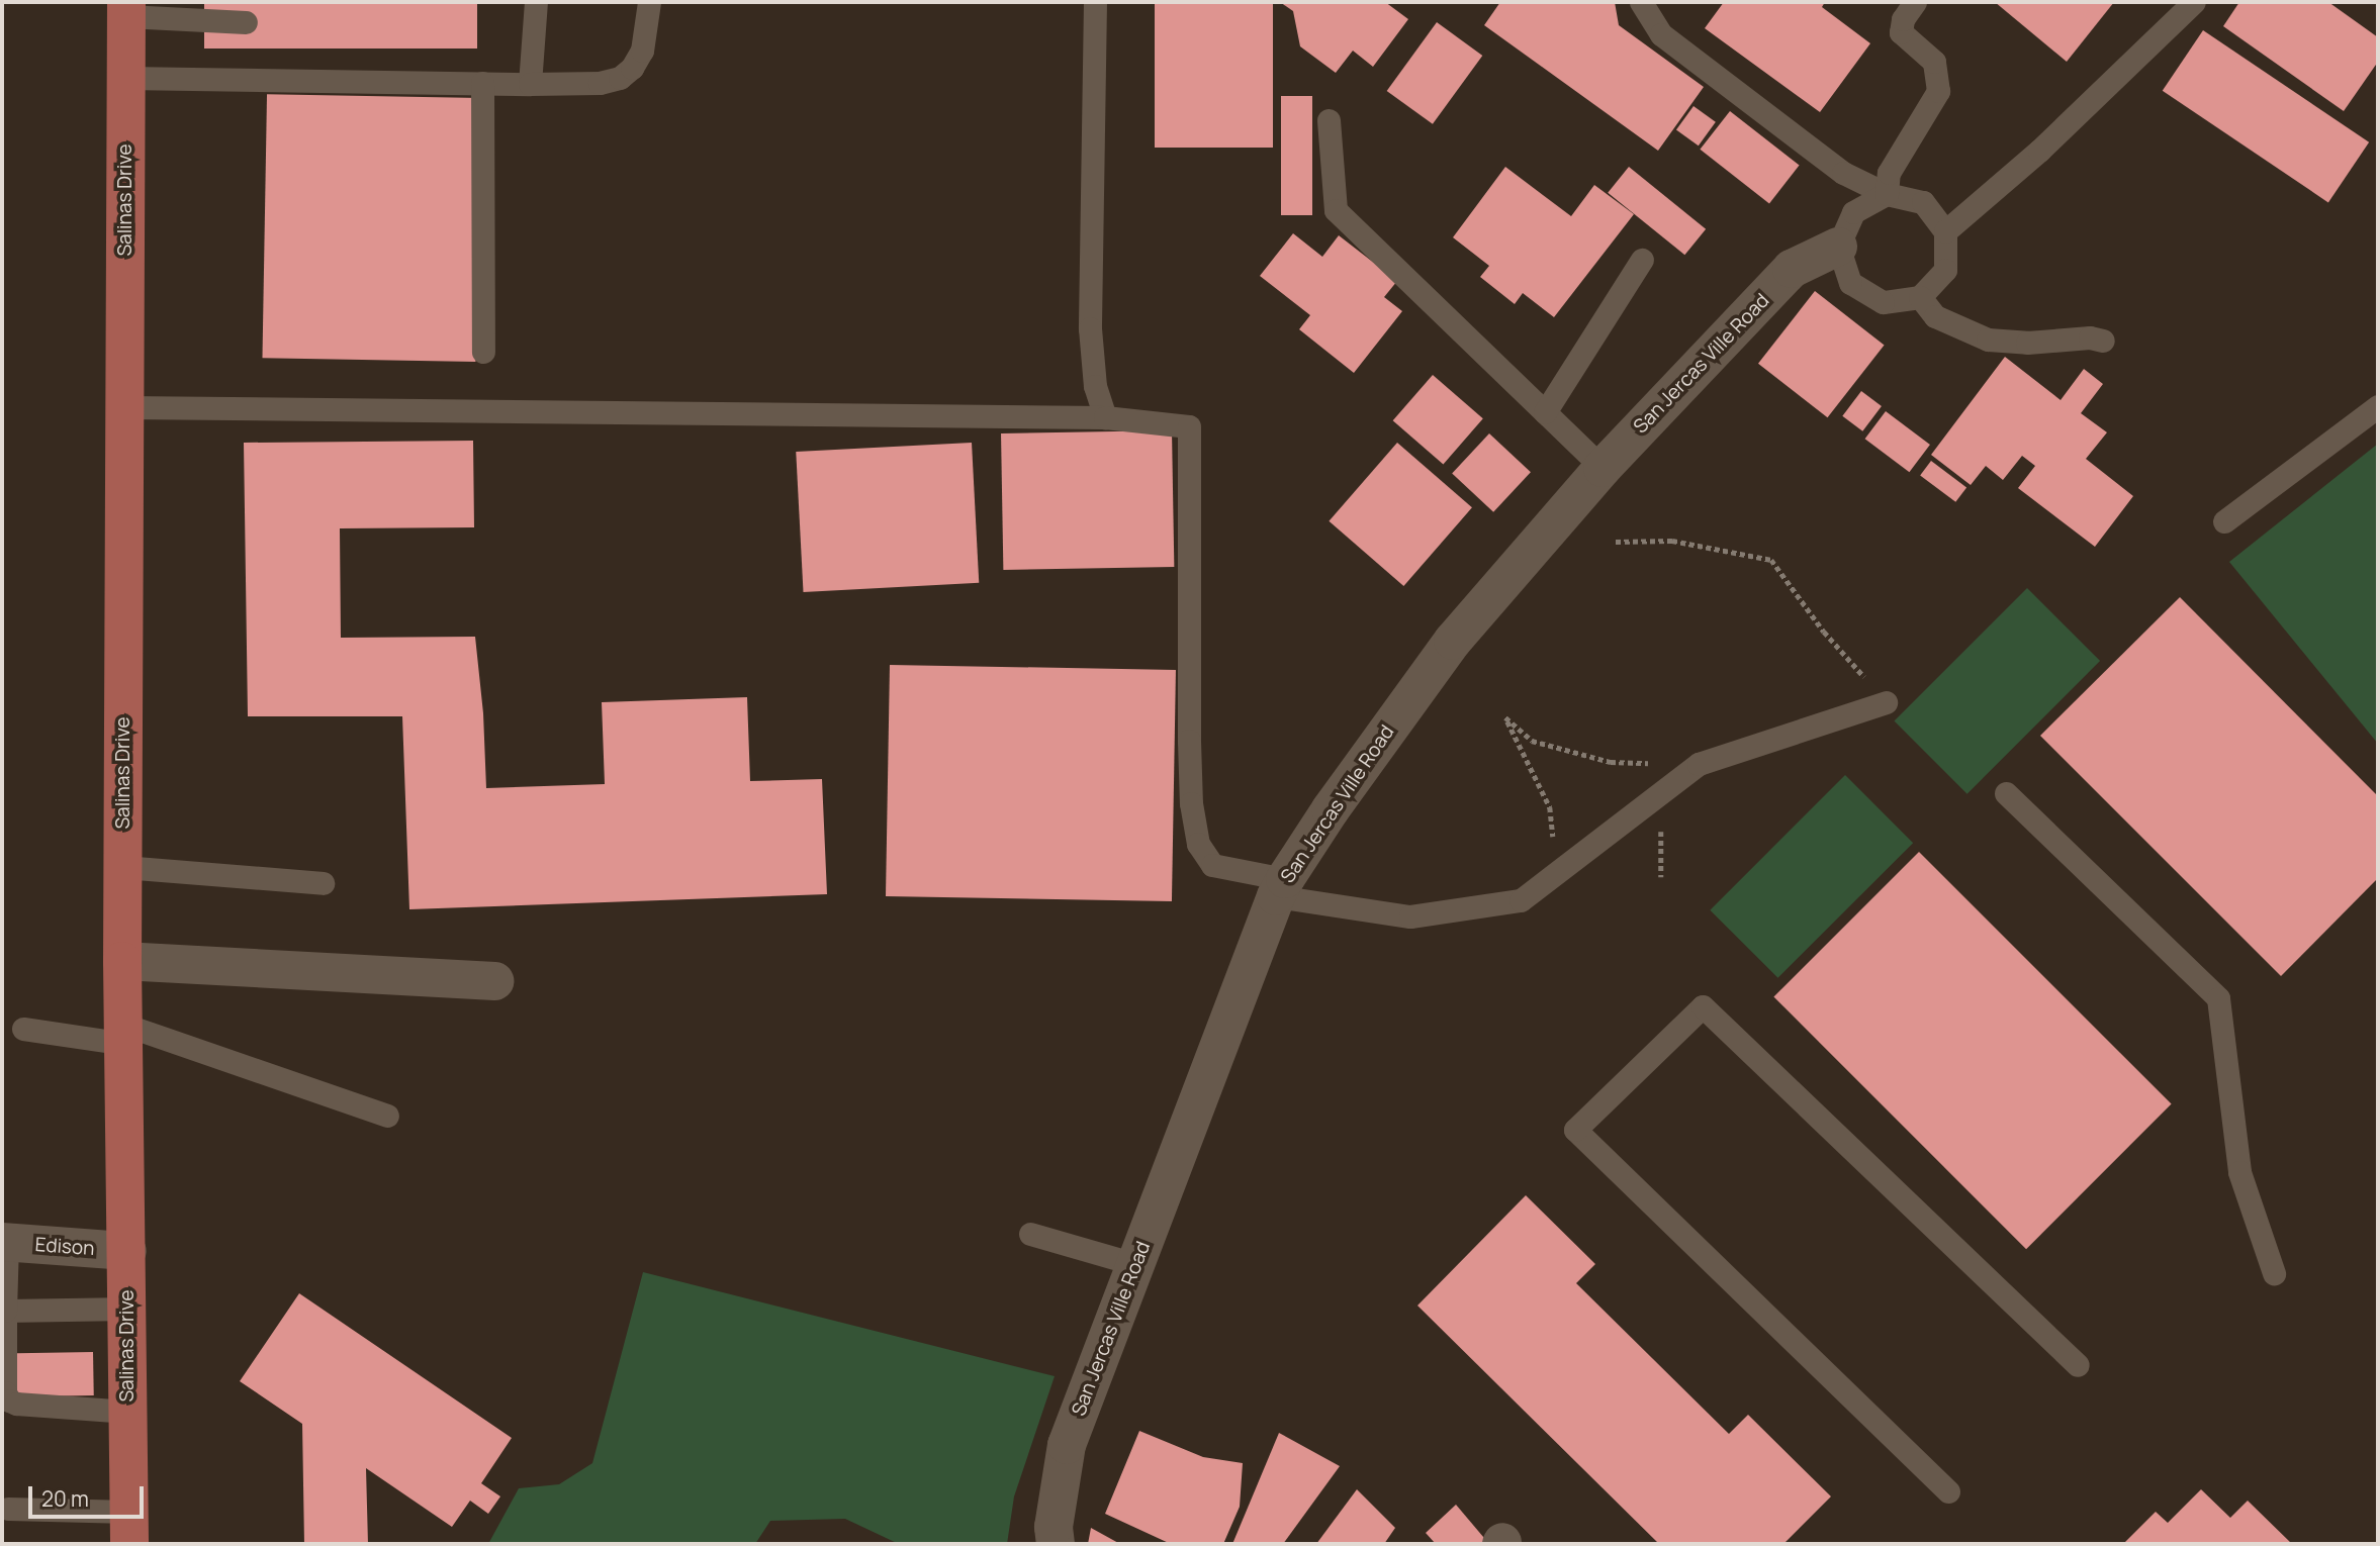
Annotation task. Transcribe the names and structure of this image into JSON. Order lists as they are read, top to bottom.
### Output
{
  "streets": {
    "main road": ["Salinas Drive"],
    "street": ["San Jercas Ville Road", "Edison"]
  },
  "crossings": [
    ["Salinas Drive", "Edison"]
  ],
  "scale_bar": "20 m"
}
